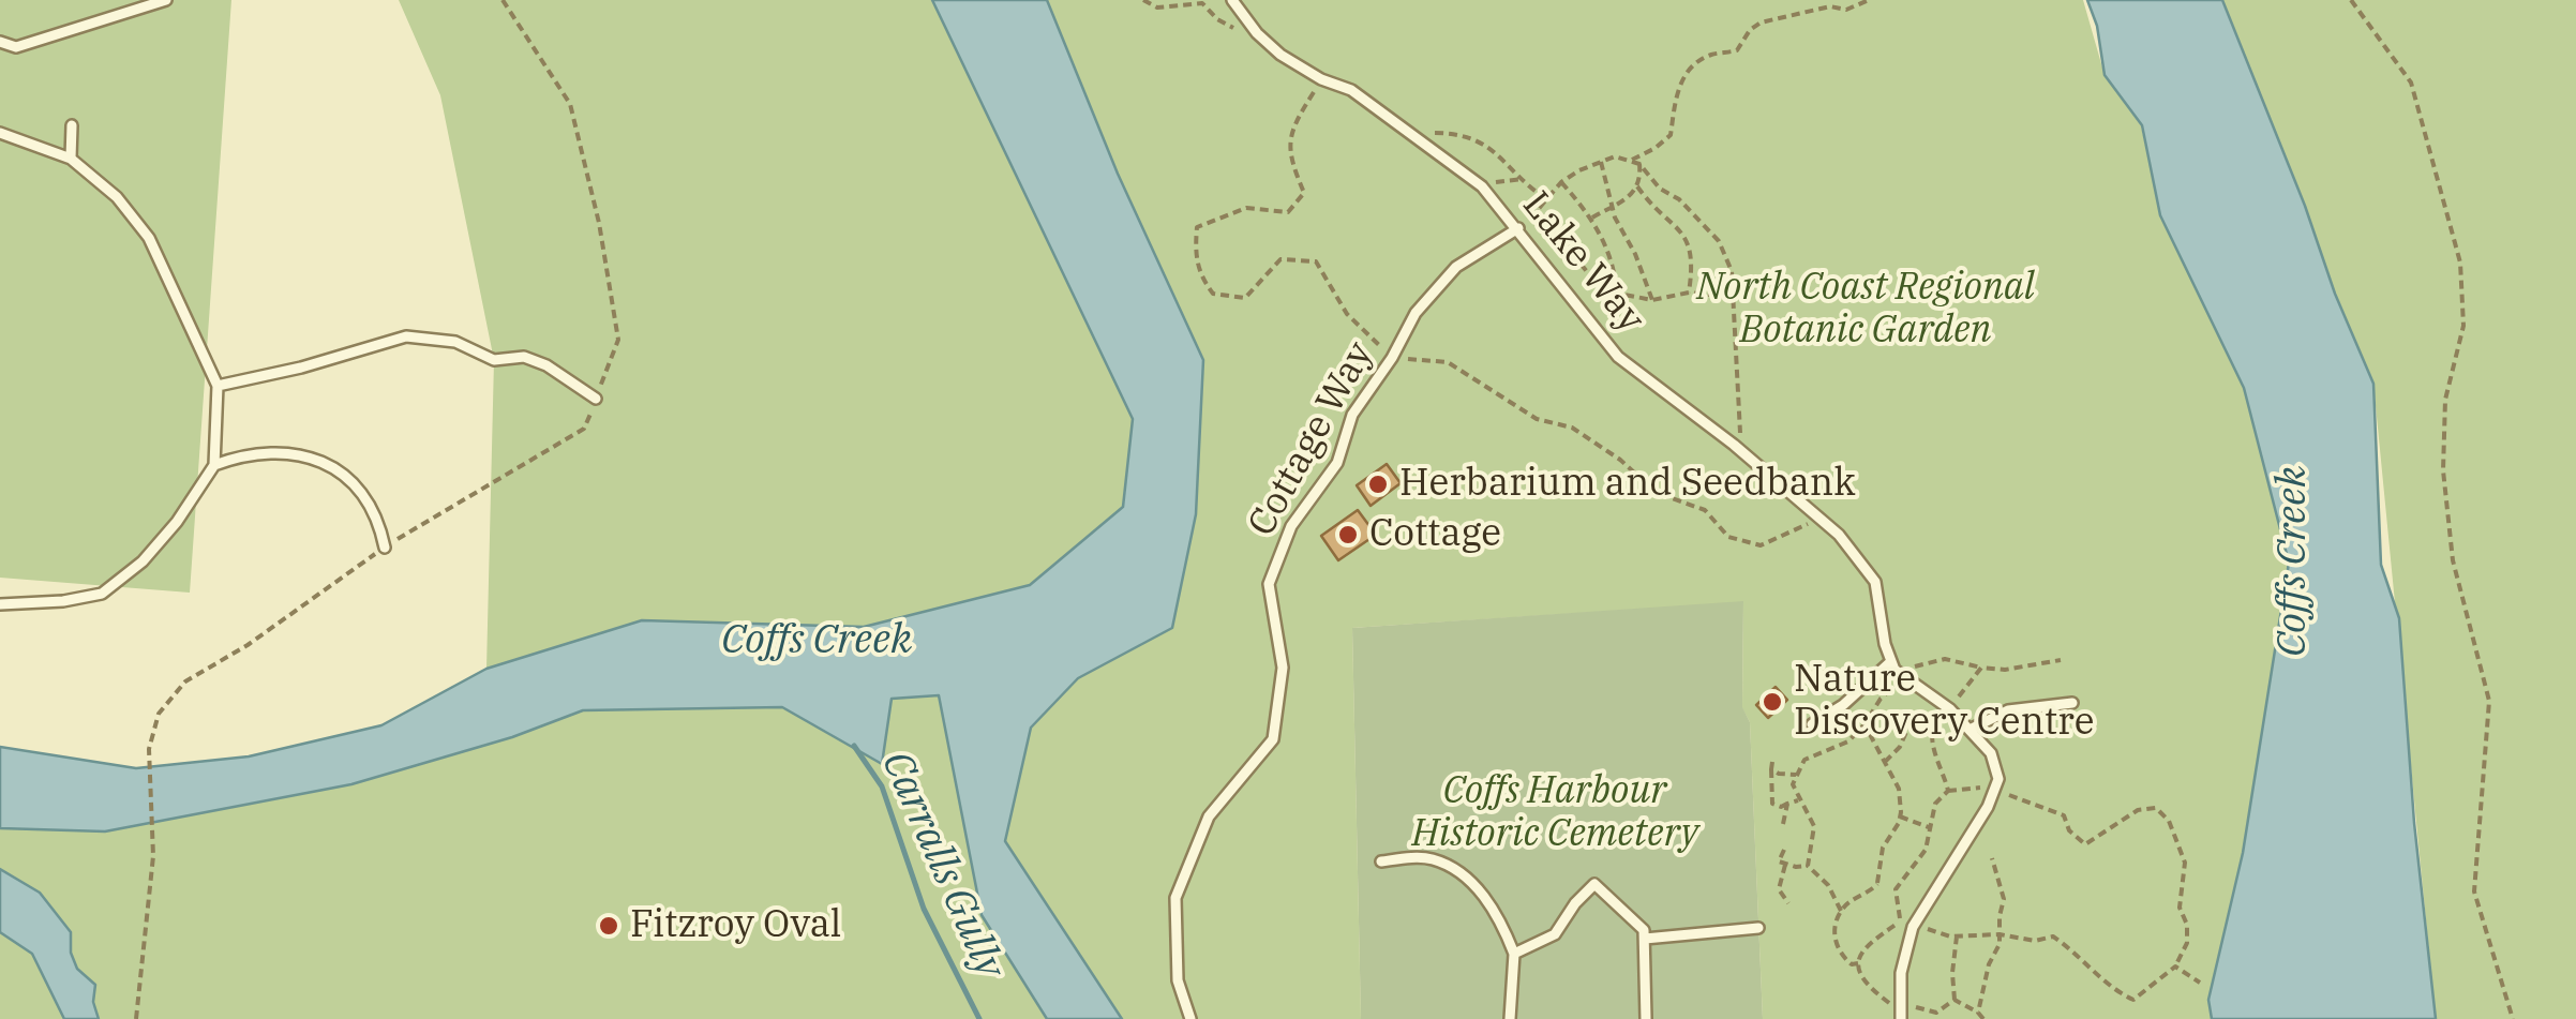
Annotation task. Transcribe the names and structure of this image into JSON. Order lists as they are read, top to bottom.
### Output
{
  "streets": {
    "lane": ["Lake Way", "Cottage Way"]
  },
  "crossings": [
    ["Lake Way", "Cottage Way"]
  ],
  "water": ["Coffs Creek", "Carralls Gully"],
  "parks": ["North Coast Regional Botanic Garden", "Coffs Harbour Historic Cemetery"],
  "places": [
    "Herbarium and Seedbank",
    "Cottage",
    "Nature Discovery Centre",
    "Fitzroy Oval"
  ]
}
